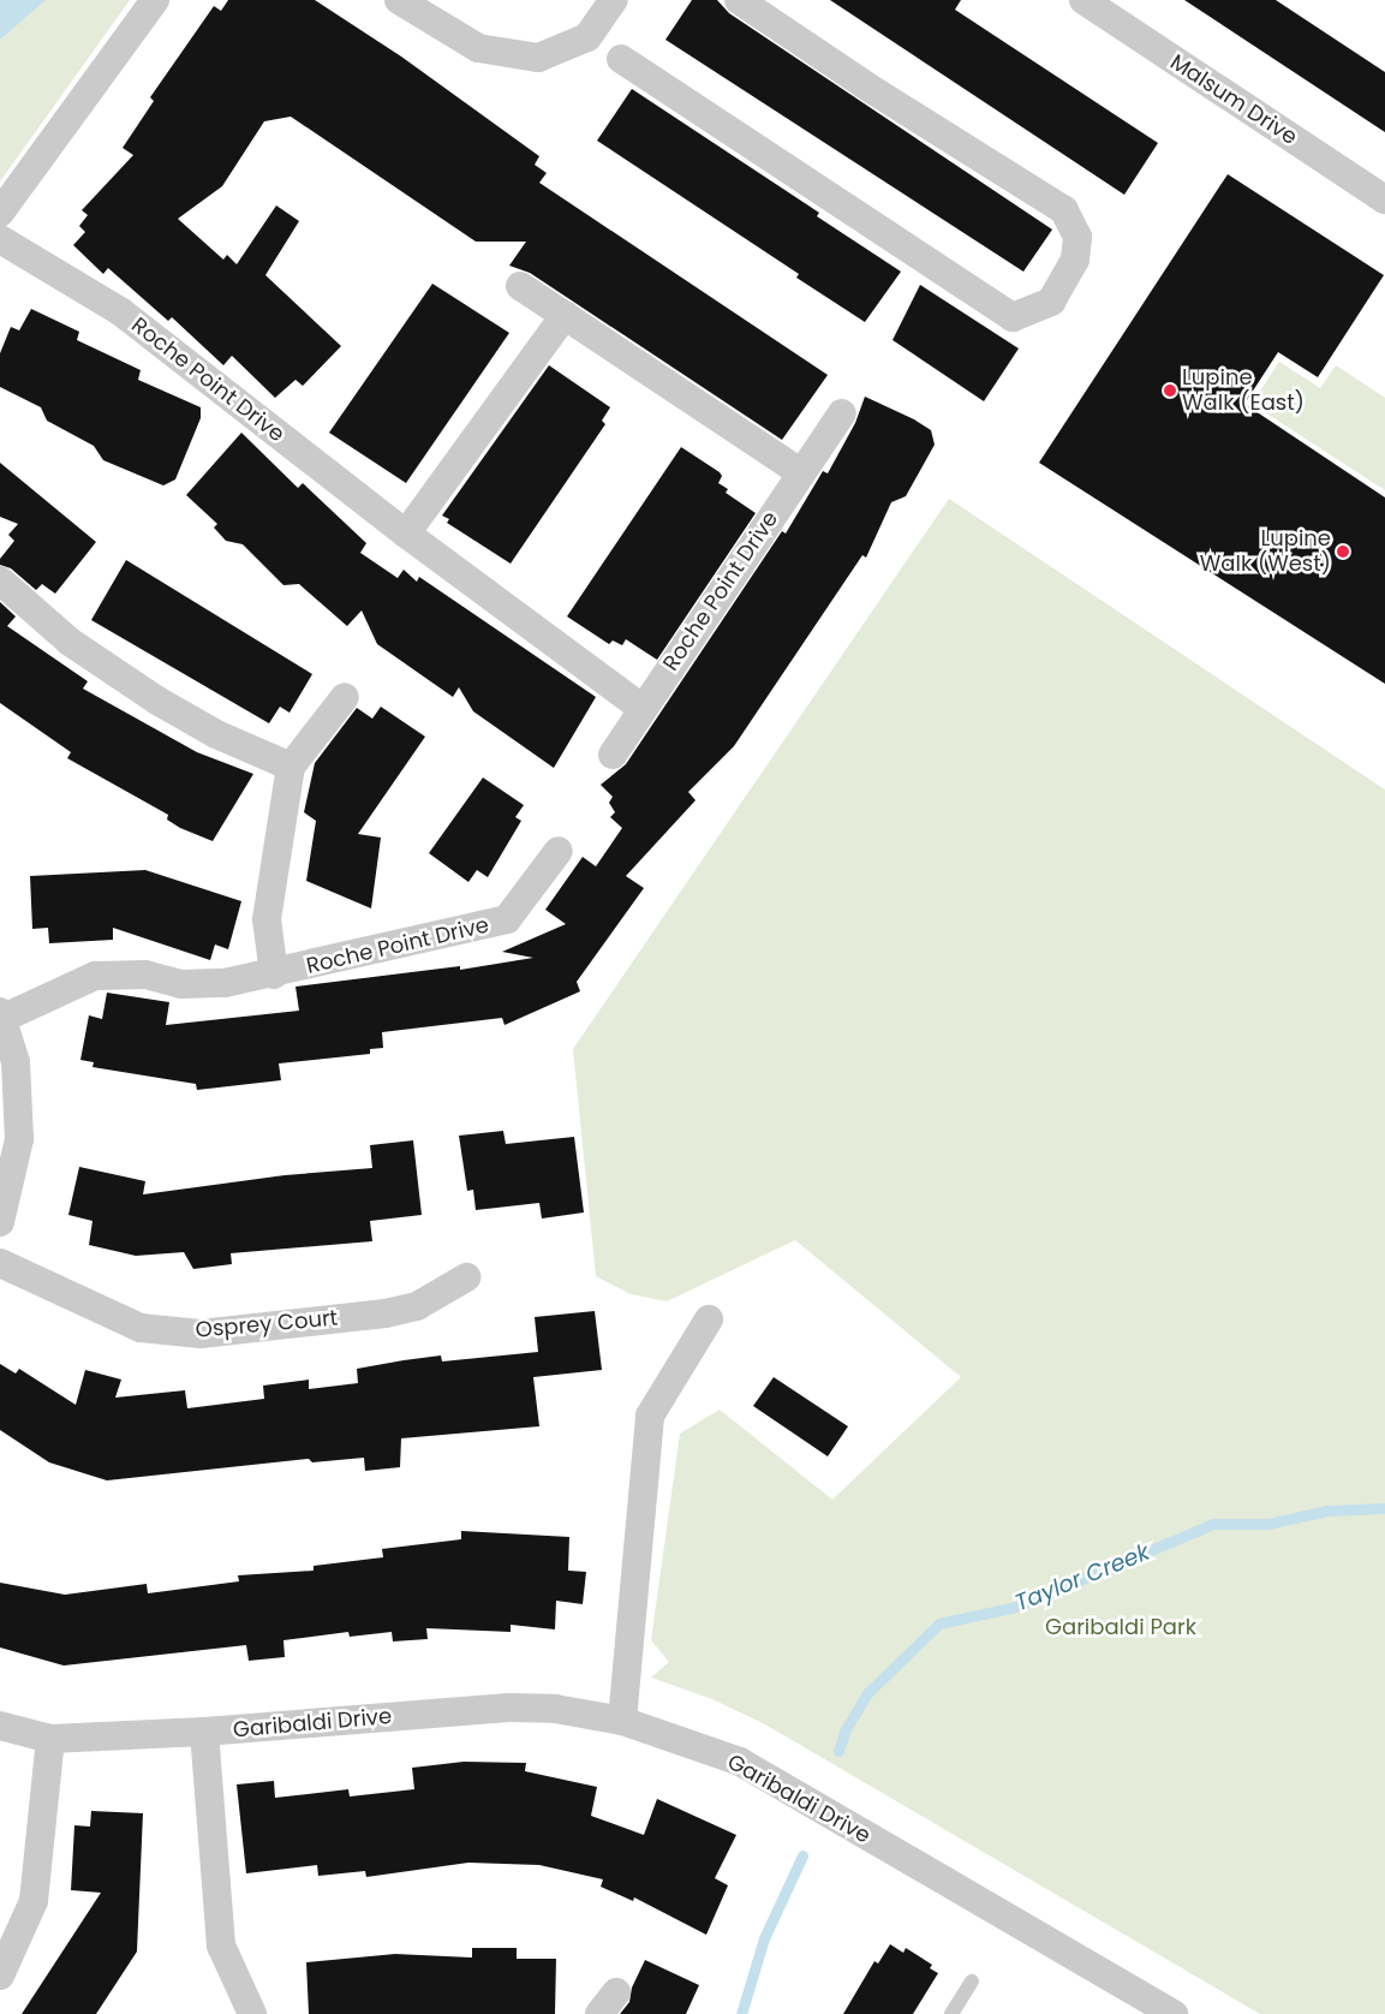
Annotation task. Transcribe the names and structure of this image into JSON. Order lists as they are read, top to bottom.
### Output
{
  "streets": {
    "street": [
      "Malsum Drive",
      "Roche Point Drive",
      "Osprey Court",
      "Garibaldi Drive"
    ]
  },
  "water": ["Taylor Creek"],
  "parks": ["Garibaldi Park"],
  "places": ["Lupine Walk (East)", "Lupine Walk (West)"]
}
